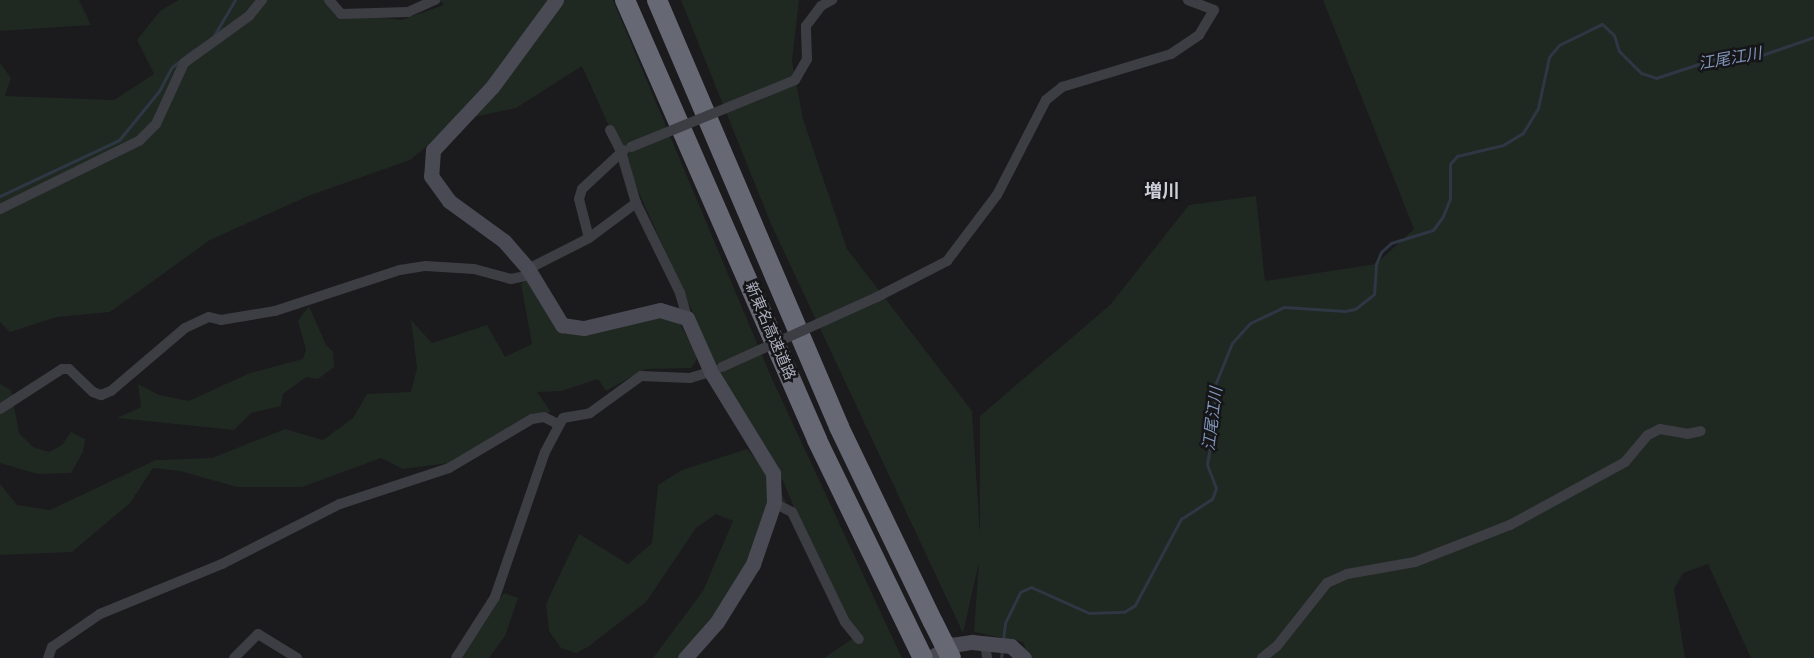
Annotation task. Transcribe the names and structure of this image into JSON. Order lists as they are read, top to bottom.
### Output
{
  "streets": {
    "highway": ["新東名高速道路"]
  },
  "districts": ["増川"],
  "water": ["江尾江川"]
}
